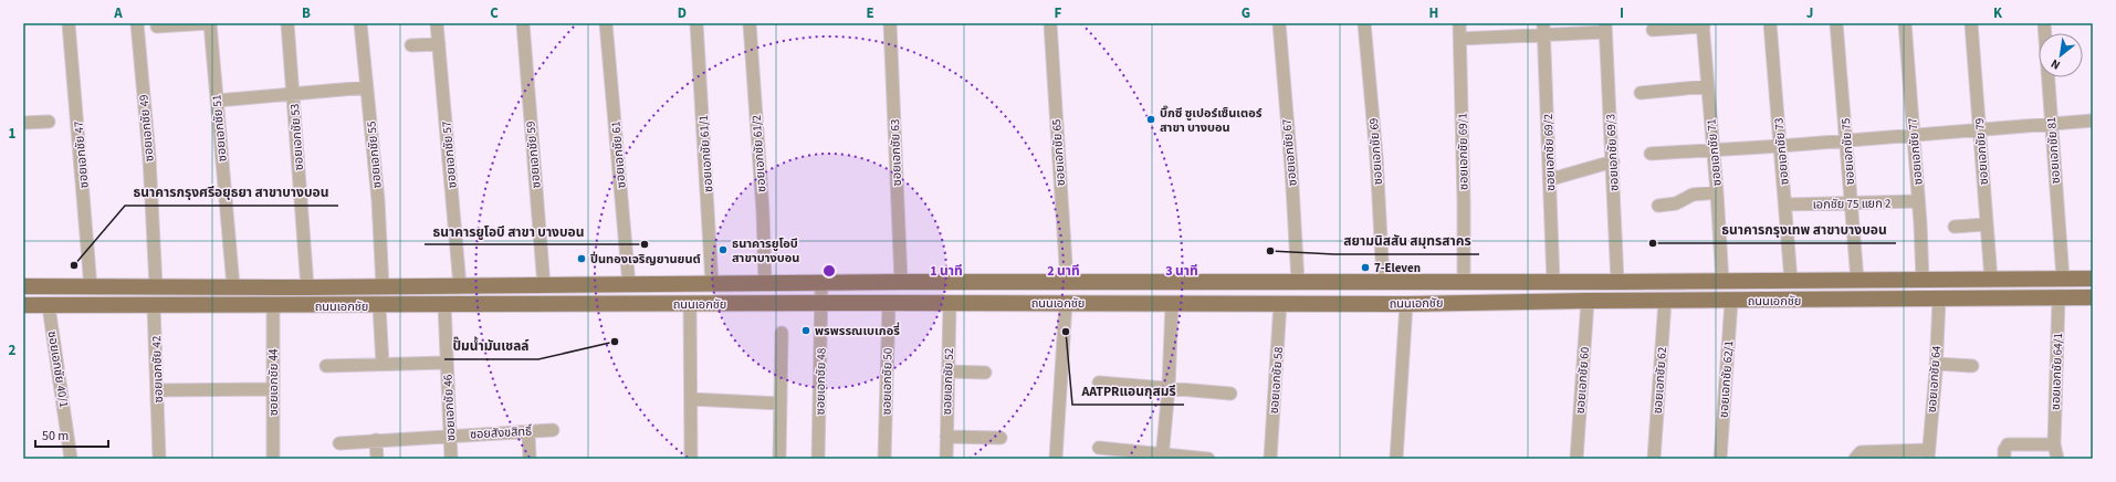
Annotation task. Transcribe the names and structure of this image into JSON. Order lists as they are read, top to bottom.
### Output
{
  "streets": {
    "main road": ["ถนนเอกชัย"],
    "street": [
      "ซอยเอกชัย 49",
      "ซอยเอกชัย 51",
      "ซอยเอกชัย 53",
      "ซอยเอกชัย 81",
      "ซอยเอกชัย 69",
      "ซอยเอกชัย 69/1",
      "ซอยเอกชัย 73",
      "ซอยเอกชัย 75",
      "ซอยเอกชัย 77",
      "ซอยเอกชัย 79",
      "ซอยเอกชัย 63",
      "ซอยเอกชัย 65",
      "ซอยเอกชัย 67",
      "ซอยเอกชัย 69/2",
      "ซอยเอกชัย 69/3",
      "ซอยเอกชัย 71",
      "ซอยเอกชัย 61/1",
      "ซอยเอกชัย 61/2",
      "ซอยเอกชัย 47",
      "ซอยเอกชัย 55",
      "ซอยเอกชัย 57",
      "ซอยเอกชัย 59",
      "ซอยเอกชัย 61",
      "เอกชัย 75 แยก 2",
      "ซอยเอกชัย 40/1",
      "ซอยเอกชัย 42",
      "ซอยเอกชัย 64/1",
      "ซอยเอกชัย 62/1",
      "ซอยเอกชัย 64",
      "ซอยเอกชัย 58",
      "ซอยเอกชัย 60",
      "ซอยเอกชัย 62",
      "ซอยเอกชัย 48",
      "ซอยเอกชัย 50",
      "ซอยเอกชัย 52",
      "ซอยเอกชัย 44",
      "ซอยเอกชัย 46",
      "ซอยสังขสิทธิ์"
    ]
  },
  "crossings": [
    ["ซอยเอกชัย 49", "ถนนเอกชัย"],
    ["ซอยเอกชัย 51", "ถนนเอกชัย"],
    ["ซอยเอกชัย 53", "ถนนเอกชัย"],
    ["ซอยเอกชัย 81", "ถนนเอกชัย"],
    ["ซอยเอกชัย 69", "ถนนเอกชัย"],
    ["ซอยเอกชัย 69/1", "ถนนเอกชัย"],
    ["ซอยเอกชัย 73", "เอกชัย 75 แยก 2"],
    ["ซอยเอกชัย 73", "ถนนเอกชัย"],
    ["ซอยเอกชัย 75", "เอกชัย 75 แยก 2"],
    ["ซอยเอกชัย 75", "ถนนเอกชัย"],
    ["ซอยเอกชัย 77", "เอกชัย 75 แยก 2"],
    ["ซอยเอกชัย 77", "ถนนเอกชัย"],
    ["ซอยเอกชัย 79", "ถนนเอกชัย"],
    ["ซอยเอกชัย 63", "ถนนเอกชัย"],
    ["ซอยเอกชัย 65", "ถนนเอกชัย"],
    ["ซอยเอกชัย 67", "ถนนเอกชัย"],
    ["ซอยเอกชัย 69/2", "ถนนเอกชัย"],
    ["ซอยเอกชัย 69/3", "ถนนเอกชัย"],
    ["ซอยเอกชัย 71", "ถนนเอกชัย"],
    ["ซอยเอกชัย 61/1", "ถนนเอกชัย"],
    ["ซอยเอกชัย 61/2", "ถนนเอกชัย"],
    ["ซอยเอกชัย 47", "ถนนเอกชัย"],
    ["ซอยเอกชัย 55", "ถนนเอกชัย"],
    ["ซอยเอกชัย 57", "ถนนเอกชัย"],
    ["ซอยเอกชัย 59", "ถนนเอกชัย"],
    ["ซอยเอกชัย 61", "ถนนเอกชัย"],
    ["ถนนเอกชัย", "ซอยเอกชัย 40/1"],
    ["ถนนเอกชัย", "ซอยเอกชัย 42"],
    ["ถนนเอกชัย", "ซอยเอกชัย 64/1"],
    ["ถนนเอกชัย", "ซอยเอกชัย 62/1"],
    ["ถนนเอกชัย", "ซอยเอกชัย 64"],
    ["ถนนเอกชัย", "ซอยเอกชัย 58"],
    ["ถนนเอกชัย", "ซอยเอกชัย 60"],
    ["ถนนเอกชัย", "ซอยเอกชัย 62"],
    ["ถนนเอกชัย", "ซอยเอกชัย 48"],
    ["ถนนเอกชัย", "ซอยเอกชัย 50"],
    ["ถนนเอกชัย", "ซอยเอกชัย 52"],
    ["ถนนเอกชัย", "ซอยเอกชัย 44"],
    ["ถนนเอกชัย", "ซอยเอกชัย 46"],
    ["ซอยเอกชัย 46", "ซอยสังขสิทธิ์"]
  ],
  "places": [
    "บิ๊กซี ซูเปอร์เซ็นเตอร์ สาขา บางบอน",
    "ธนาคารกรุงเทพ สาขาบางบอน",
    "ธนาคารยูโอบี สาขา บางบอน",
    "ธนาคารยูโอบี สาขาบางบอน",
    "สยามนิสสัน สมุทรสาคร",
    "ปิ่นทองเจริญยานยนต์",
    "ธนาคารกรุงศรีอยุธยา สาขาบางบอน",
    "7-Eleven",
    "พรพรรณเบเกอรี่",
    "AATPRแอนกุสมรี",
    "ปั๊มน้ำมันเชลล์"
  ],
  "scale_bar": "50 m",
  "north": "bottom left",
  "grid": {
    "columns": [
      "A",
      "B",
      "C",
      "D",
      "E",
      "F",
      "G",
      "H",
      "I",
      "J",
      "K"
    ],
    "rows": ["1", "2"]
  },
  "rings": ["1 นาที", "2 นาที", "3 นาที"]
}
